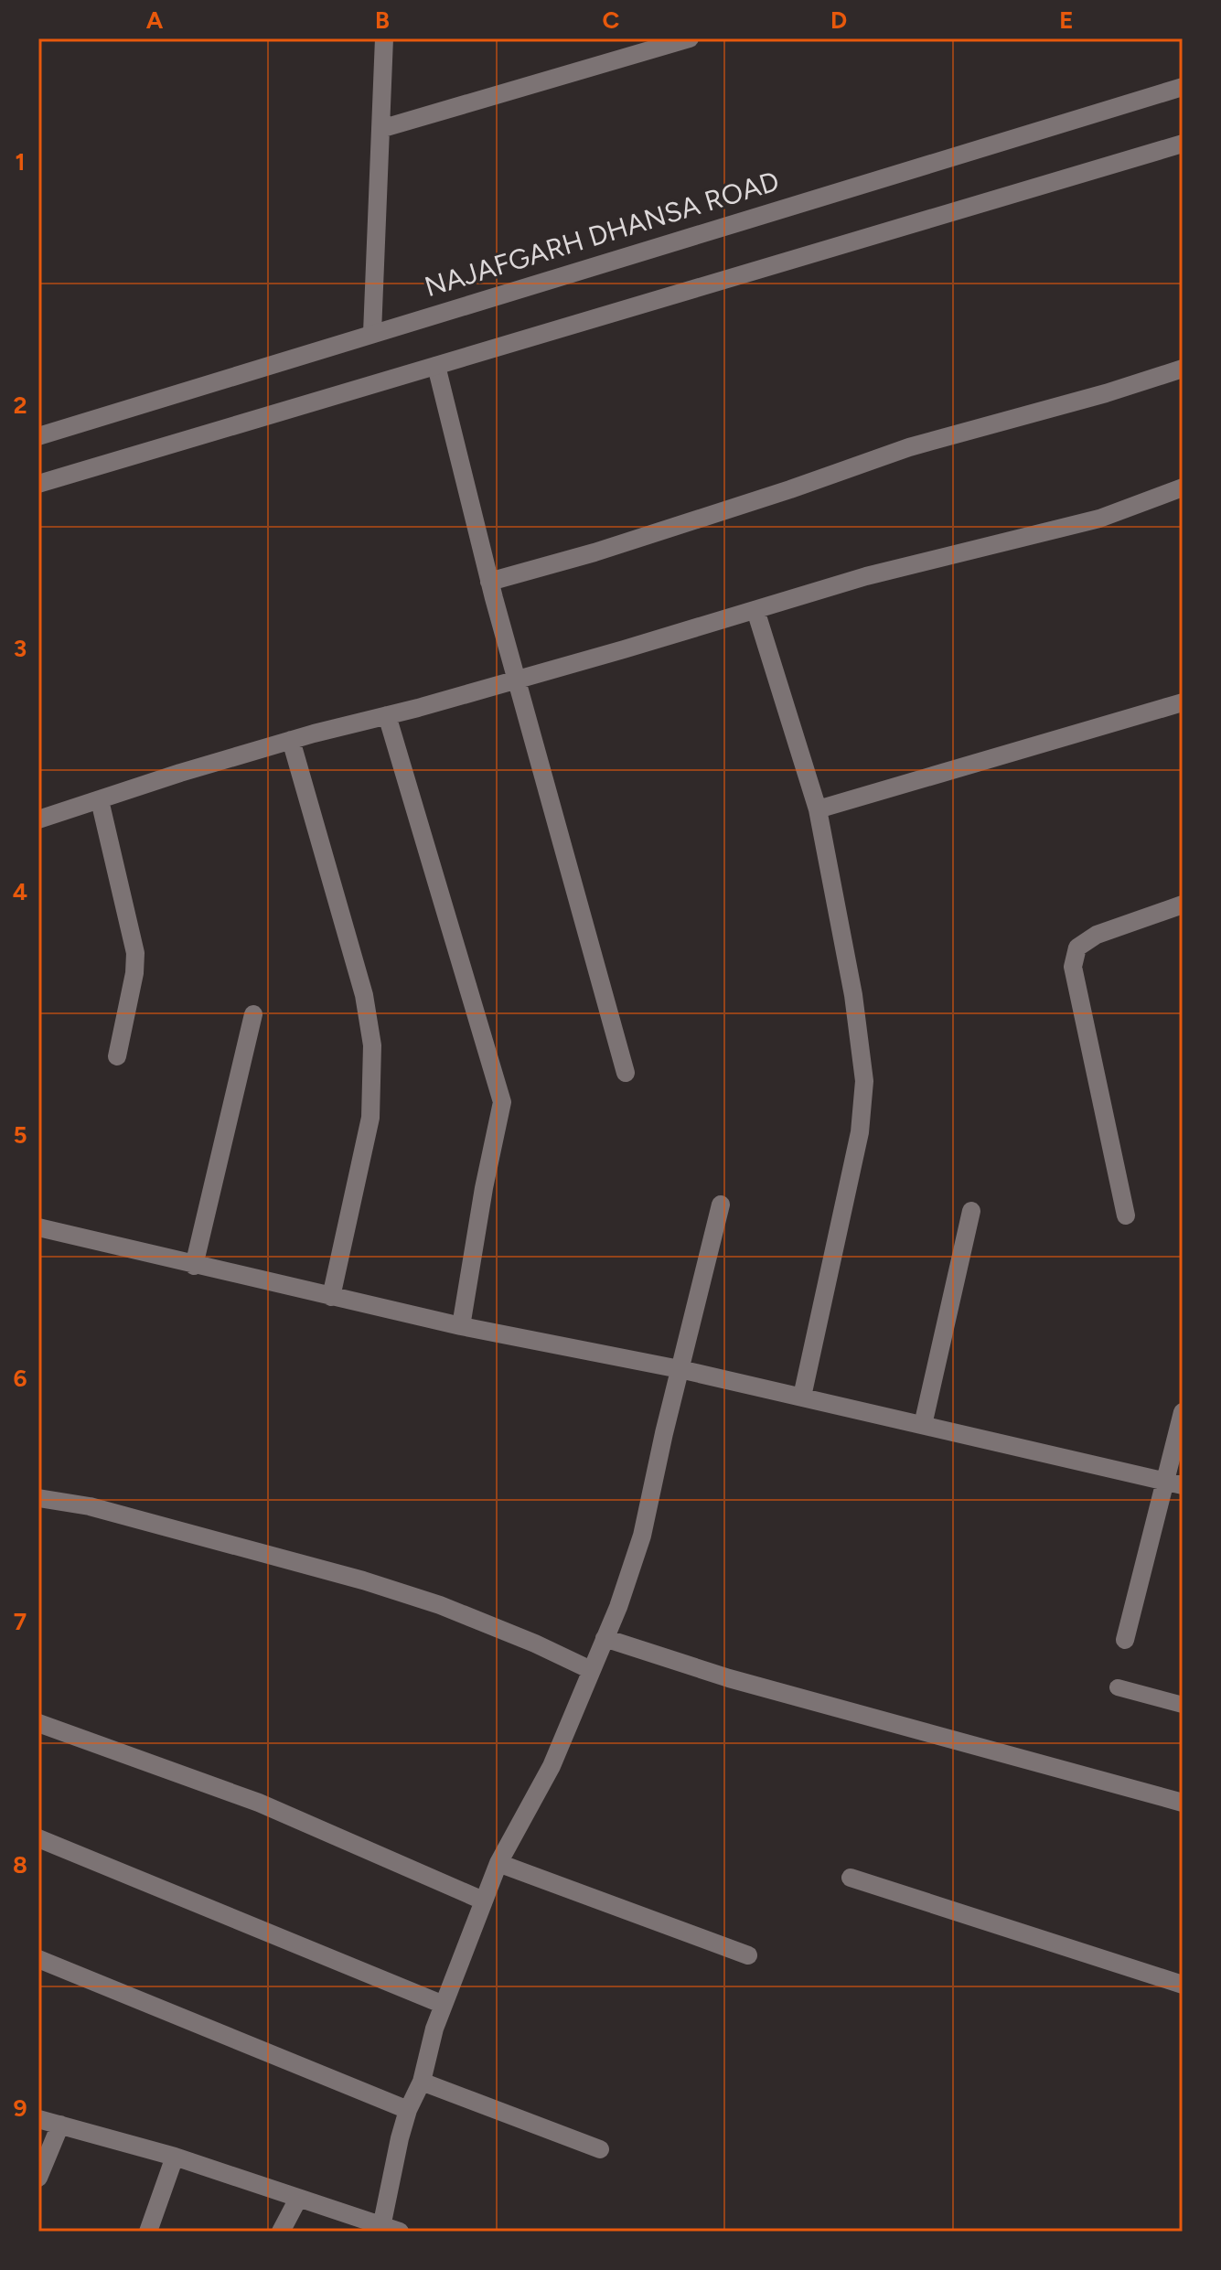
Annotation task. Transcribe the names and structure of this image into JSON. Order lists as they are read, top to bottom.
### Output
{
  "streets": {
    "street": ["NAJAFGARH DHANSA ROAD"]
  },
  "grid": {
    "columns": [
      "A",
      "B",
      "C",
      "D",
      "E"
    ],
    "rows": [
      "1",
      "2",
      "3",
      "4",
      "5",
      "6",
      "7",
      "8",
      "9"
    ]
  }
}
